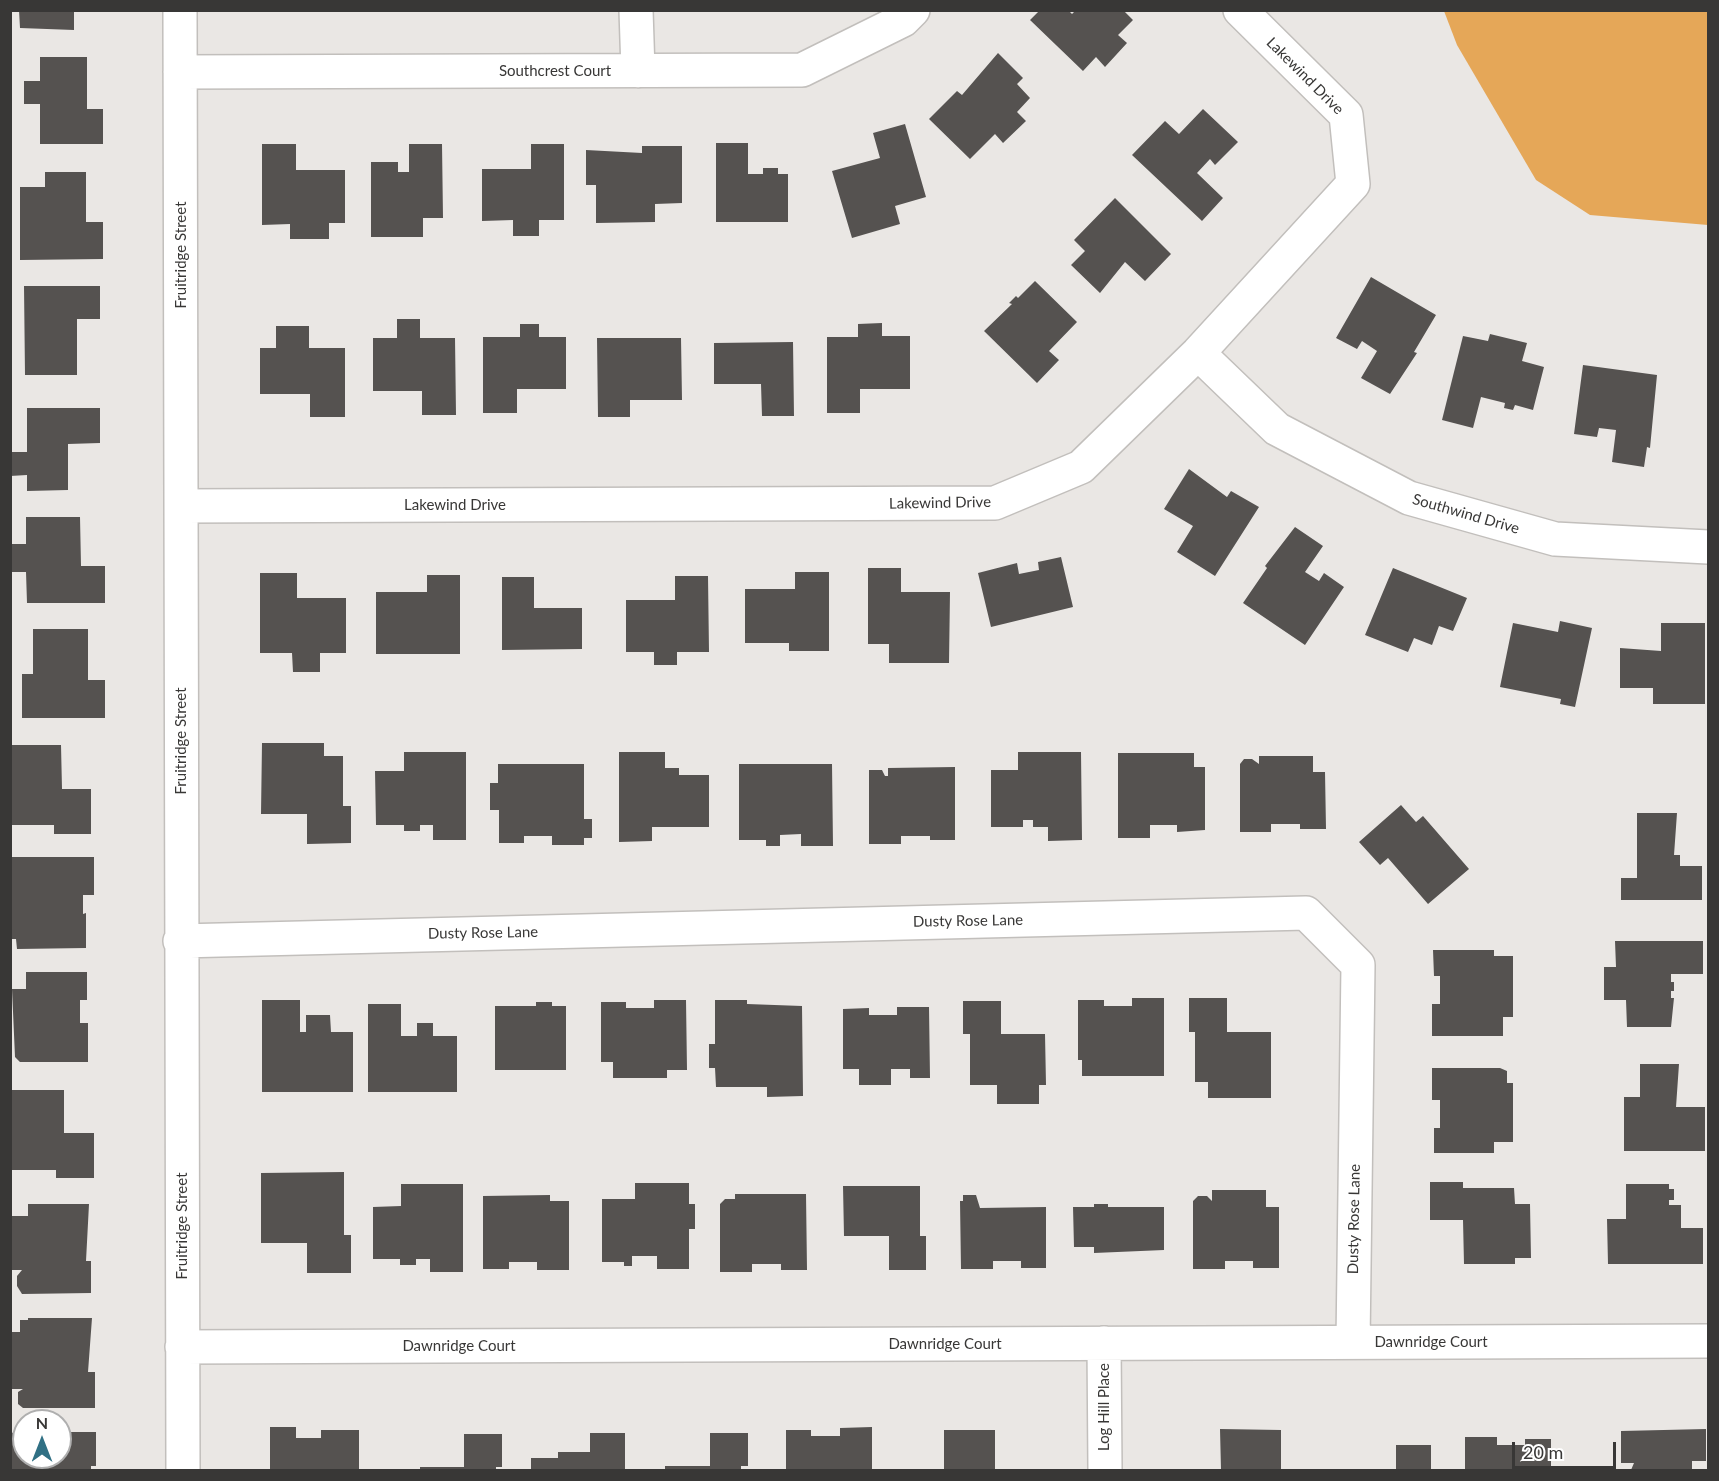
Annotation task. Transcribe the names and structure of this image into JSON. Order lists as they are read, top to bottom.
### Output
{
  "streets": {
    "street": [
      "Southcrest Court",
      "Lakewind Drive",
      "Fruitridge Street",
      "Southwind Drive",
      "Dusty Rose Lane",
      "Dawnridge Court",
      "Log Hill Place"
    ]
  },
  "crossings": [
    ["Southcrest Court", "Fruitridge Street"],
    ["Lakewind Drive", "Fruitridge Street"],
    ["Lakewind Drive", "Southwind Drive"],
    ["Fruitridge Street", "Dusty Rose Lane"],
    ["Fruitridge Street", "Dawnridge Court"],
    ["Dusty Rose Lane", "Dawnridge Court"],
    ["Dawnridge Court", "Log Hill Place"]
  ],
  "scale_bar": "20 m",
  "north": "top"
}
